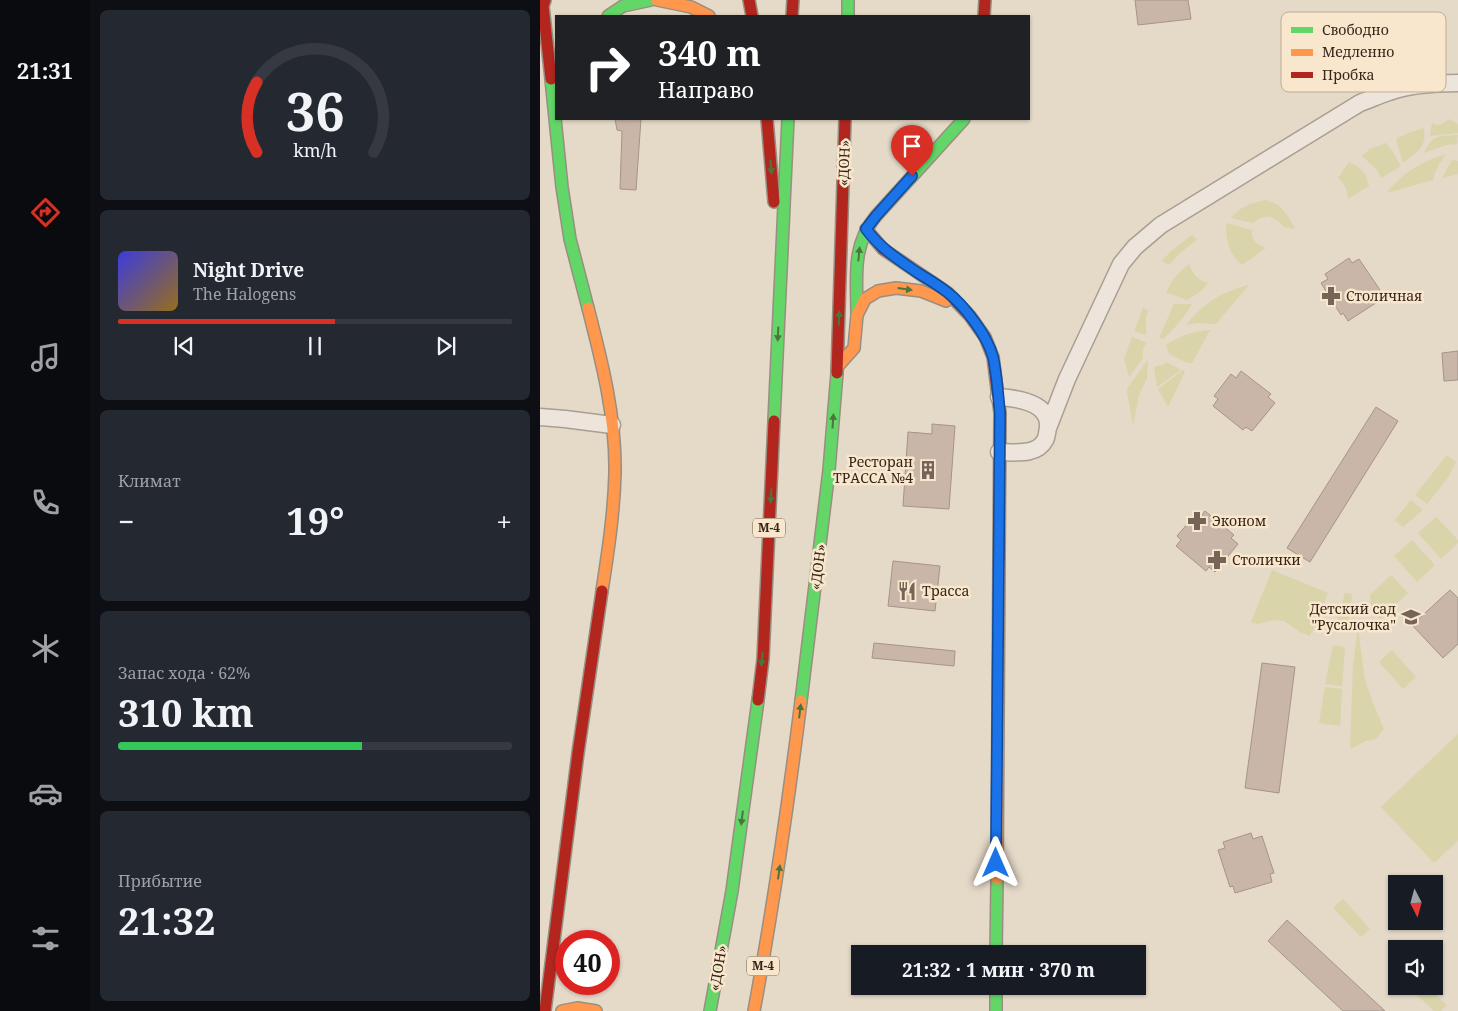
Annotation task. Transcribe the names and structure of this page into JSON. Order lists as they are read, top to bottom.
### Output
{
  "streets": {
    "main road": ["«ДОН»", "М-4"]
  },
  "places": {
    "pharmacy": ["Столичная", "Эконом", "Столички"],
    "building": ["Ресторан ТРАССА №4"],
    "restaurant": ["Трасса"],
    "school or university": ["Детский сад \"Русалочка\""]
  },
  "legend": ["Свободно", "Медленно", "Пробка"],
  "north": "bottom",
  "page": {
    "tabs": "21:31",
    "turn": ["340 m", "Направо"],
    "song": ["Night Drive", "The Halogens"],
    "tile": [
      "Климат",
      ["Запас хода · 62%", "310 km"],
      ["Прибытие", "21:32"]
    ],
    "heat": ["−", "19°", "+"],
    "limit": "40",
    "trip": "21:32 · 1 мин · 370 m",
    "gauge": ["36", "km/h"]
  }
}
